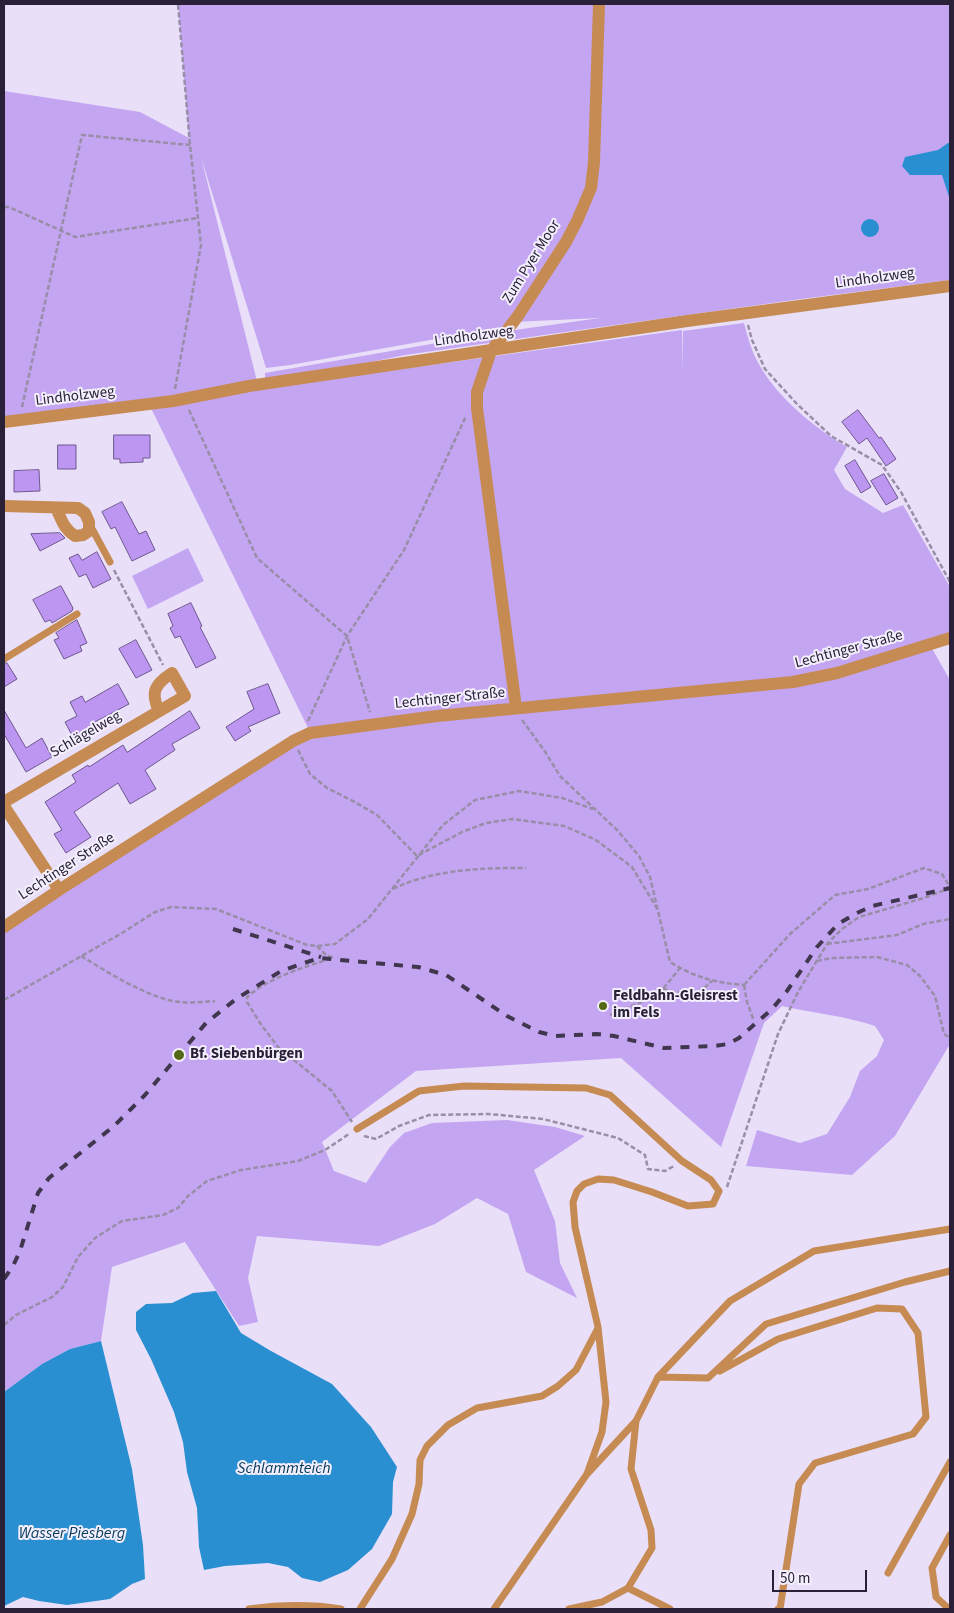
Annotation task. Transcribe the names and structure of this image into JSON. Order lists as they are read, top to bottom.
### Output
{
  "streets": {
    "street": [
      "Zum Pyer Moor",
      "Lindholzweg",
      "Lechtinger Straße",
      "Schlägelweg"
    ]
  },
  "crossings": [
    ["Zum Pyer Moor", "Lindholzweg"],
    ["Zum Pyer Moor", "Lechtinger Straße"]
  ],
  "water": ["Schlammteich", "Wasser Piesberg"],
  "places": ["Feldbahn-Gleisrest im Fels", "Bf. Siebenbürgen"],
  "scale_bar": "50 m"
}
